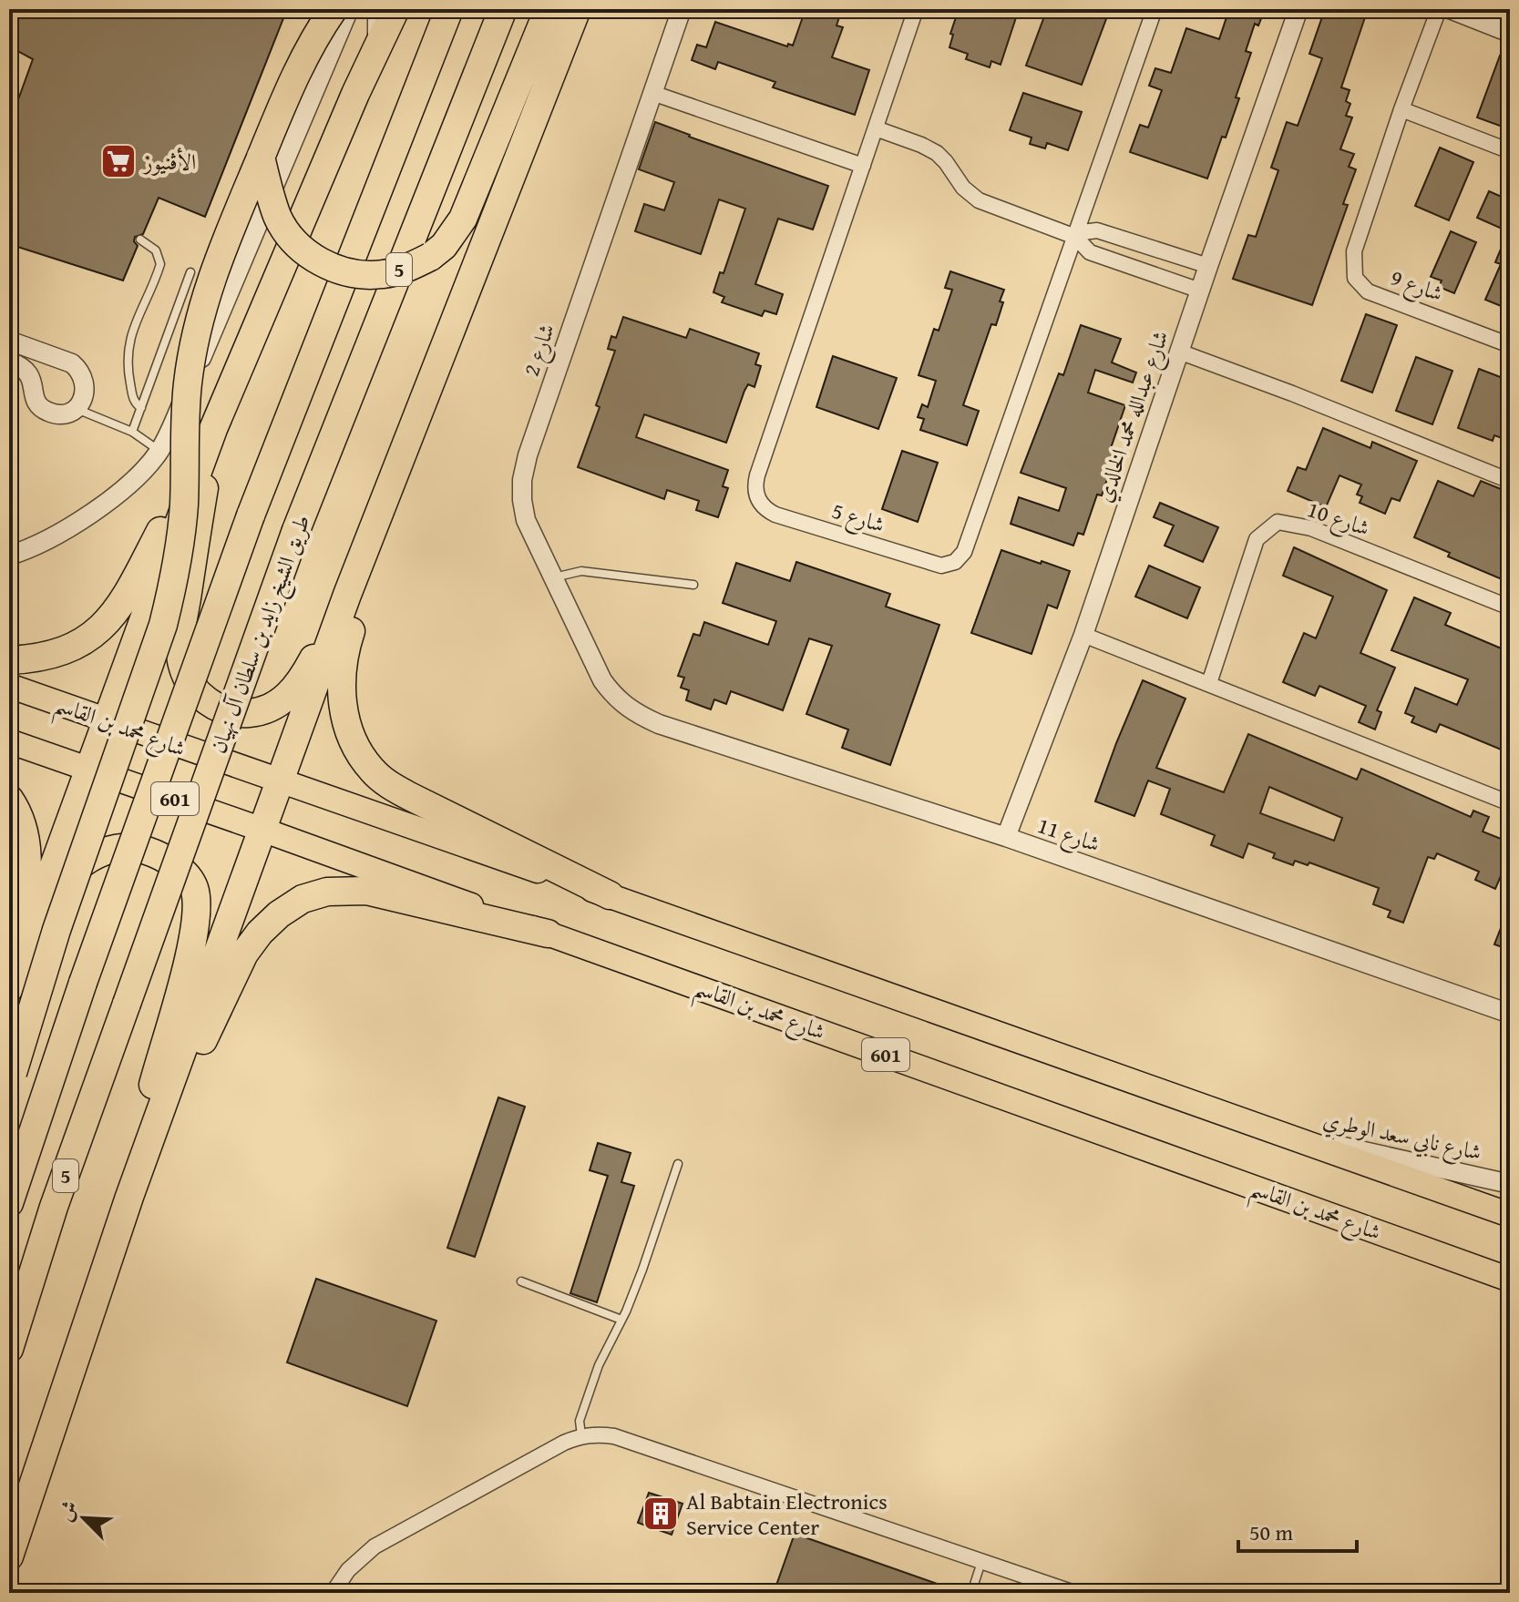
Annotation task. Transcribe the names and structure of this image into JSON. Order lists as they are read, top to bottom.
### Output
{
  "streets": {
    "highway": ["5", "طريق الشيخ زايد بن سلطان آل نهيان"],
    "main road": ["شارع محمد بن القاسم", "601"],
    "street": [
      "شارع 9",
      "شارع 2",
      "شارع عبدالله محمد الخالدي",
      "شارع 5",
      "شارع 10",
      "شارع 11",
      "شارع نابي سعد الوطري"
    ]
  },
  "crossings": [
    ["شارع 2", "شارع 11"],
    ["شارع عبدالله محمد الخالدي", "شارع 11"],
    ["شارع محمد بن القاسم", "شارع نابي سعد الوطري"]
  ],
  "places": {
    "supermarket": ["الأڤنيوز"],
    "building": ["Al Babtain Electronics Service Center"]
  },
  "scale_bar": "50 m",
  "north": "top left"
}
